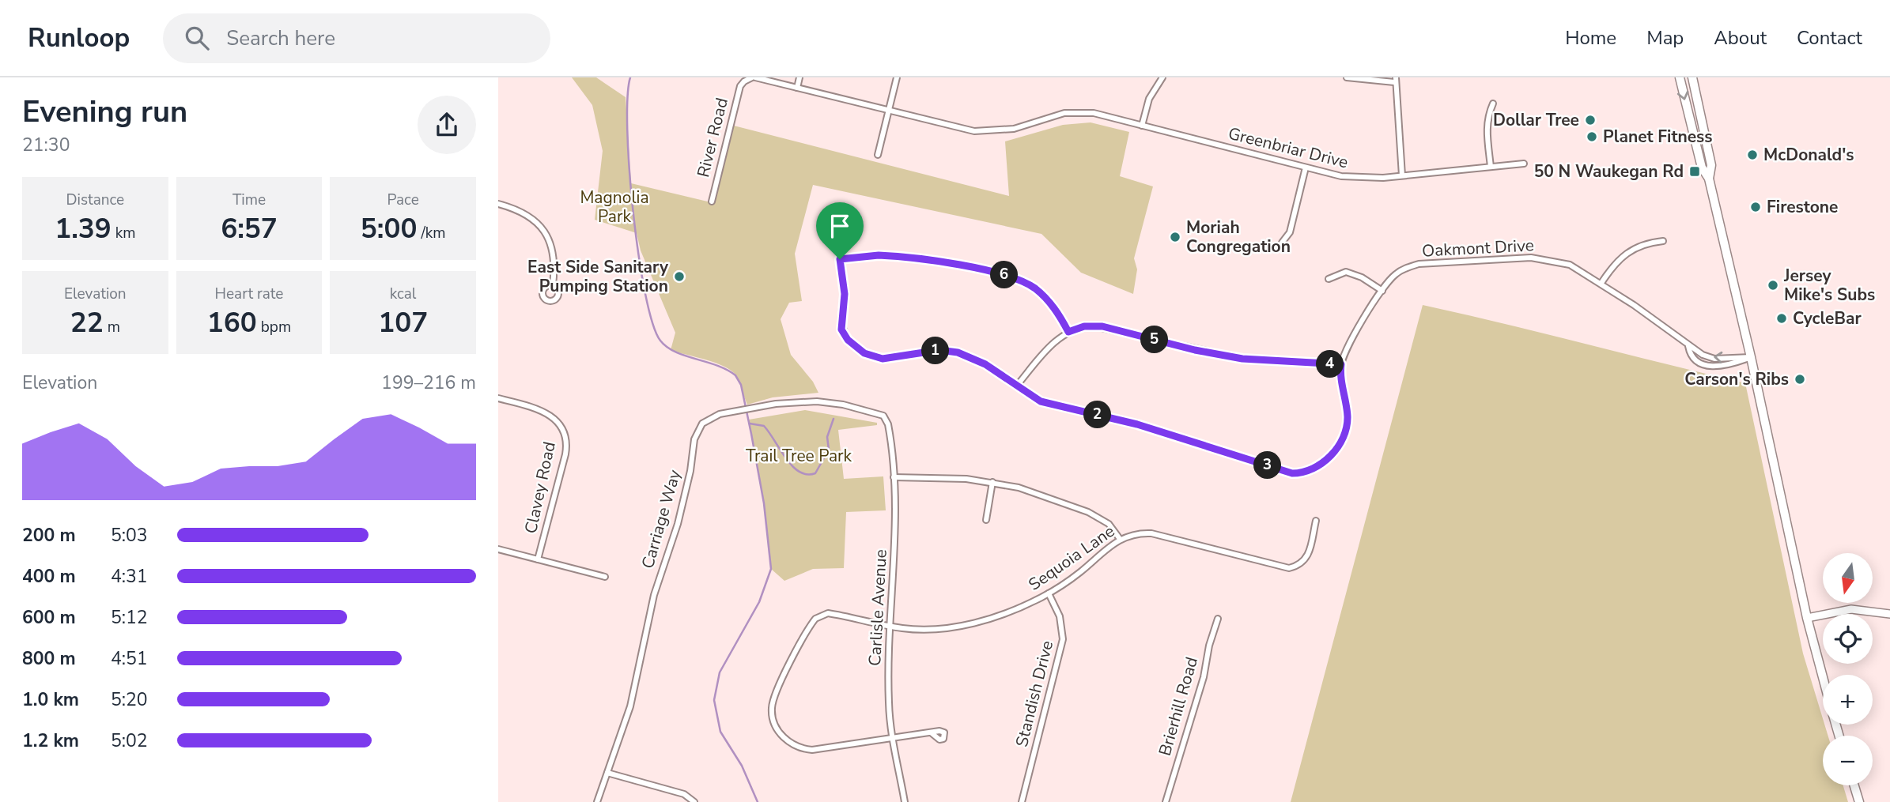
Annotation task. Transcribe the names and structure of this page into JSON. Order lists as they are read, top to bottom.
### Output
{
  "streets": {
    "street": [
      "River Road",
      "Greenbriar Drive",
      "Oakmont Drive",
      "Clavey Road",
      "Carriage Way",
      "Sequoia Lane",
      "Carlisle Avenue",
      "Standish Drive",
      "Brierhill Road"
    ]
  },
  "crossings": [
    ["River Road", "Greenbriar Drive"],
    ["Carriage Way", "Carlisle Avenue"],
    ["Sequoia Lane", "Carlisle Avenue"],
    ["Sequoia Lane", "Standish Drive"]
  ],
  "parks": ["Magnolia Park", "Trail Tree Park"],
  "places": {
    "other": [
      "Dollar Tree",
      "Planet Fitness",
      "McDonald's",
      "Firestone",
      "Moriah Congregation",
      "East Side Sanitary Pumping Station",
      "Jersey Mike's Subs",
      "CycleBar",
      "Carson's Ribs"
    ],
    "transit": ["50 N Waukegan Rd"]
  },
  "north": "bottom",
  "page": {
    "header": "Runloop",
    "search": "Search here",
    "nav": [
      "Home",
      "Map",
      "About",
      "Contact"
    ],
    "heading": ["Evening run", "21:30"],
    "stats": [
      ["Distance", "1.39 km"],
      ["Time", "6:57"],
      ["Pace", "5:00 /km"],
      ["Elevation", "22 m"],
      ["Heart rate", "160 bpm"],
      ["kcal", "107"]
    ],
    "pins": [
      "6",
      "5",
      "1",
      "4",
      "2",
      "3"
    ],
    "chart": ["Elevation", "199–216 m"],
    "list": [
      {
        "name": "200 m",
        "note": "5:03"
      },
      {
        "name": "400 m",
        "note": "4:31"
      },
      {
        "name": "600 m",
        "note": "5:12"
      },
      {
        "name": "800 m",
        "note": "4:51"
      },
      {
        "name": "1.0 km",
        "note": "5:20"
      },
      {
        "name": "1.2 km",
        "note": "5:02"
      }
    ],
    "map_buttons": ["+", "−"]
  }
}
